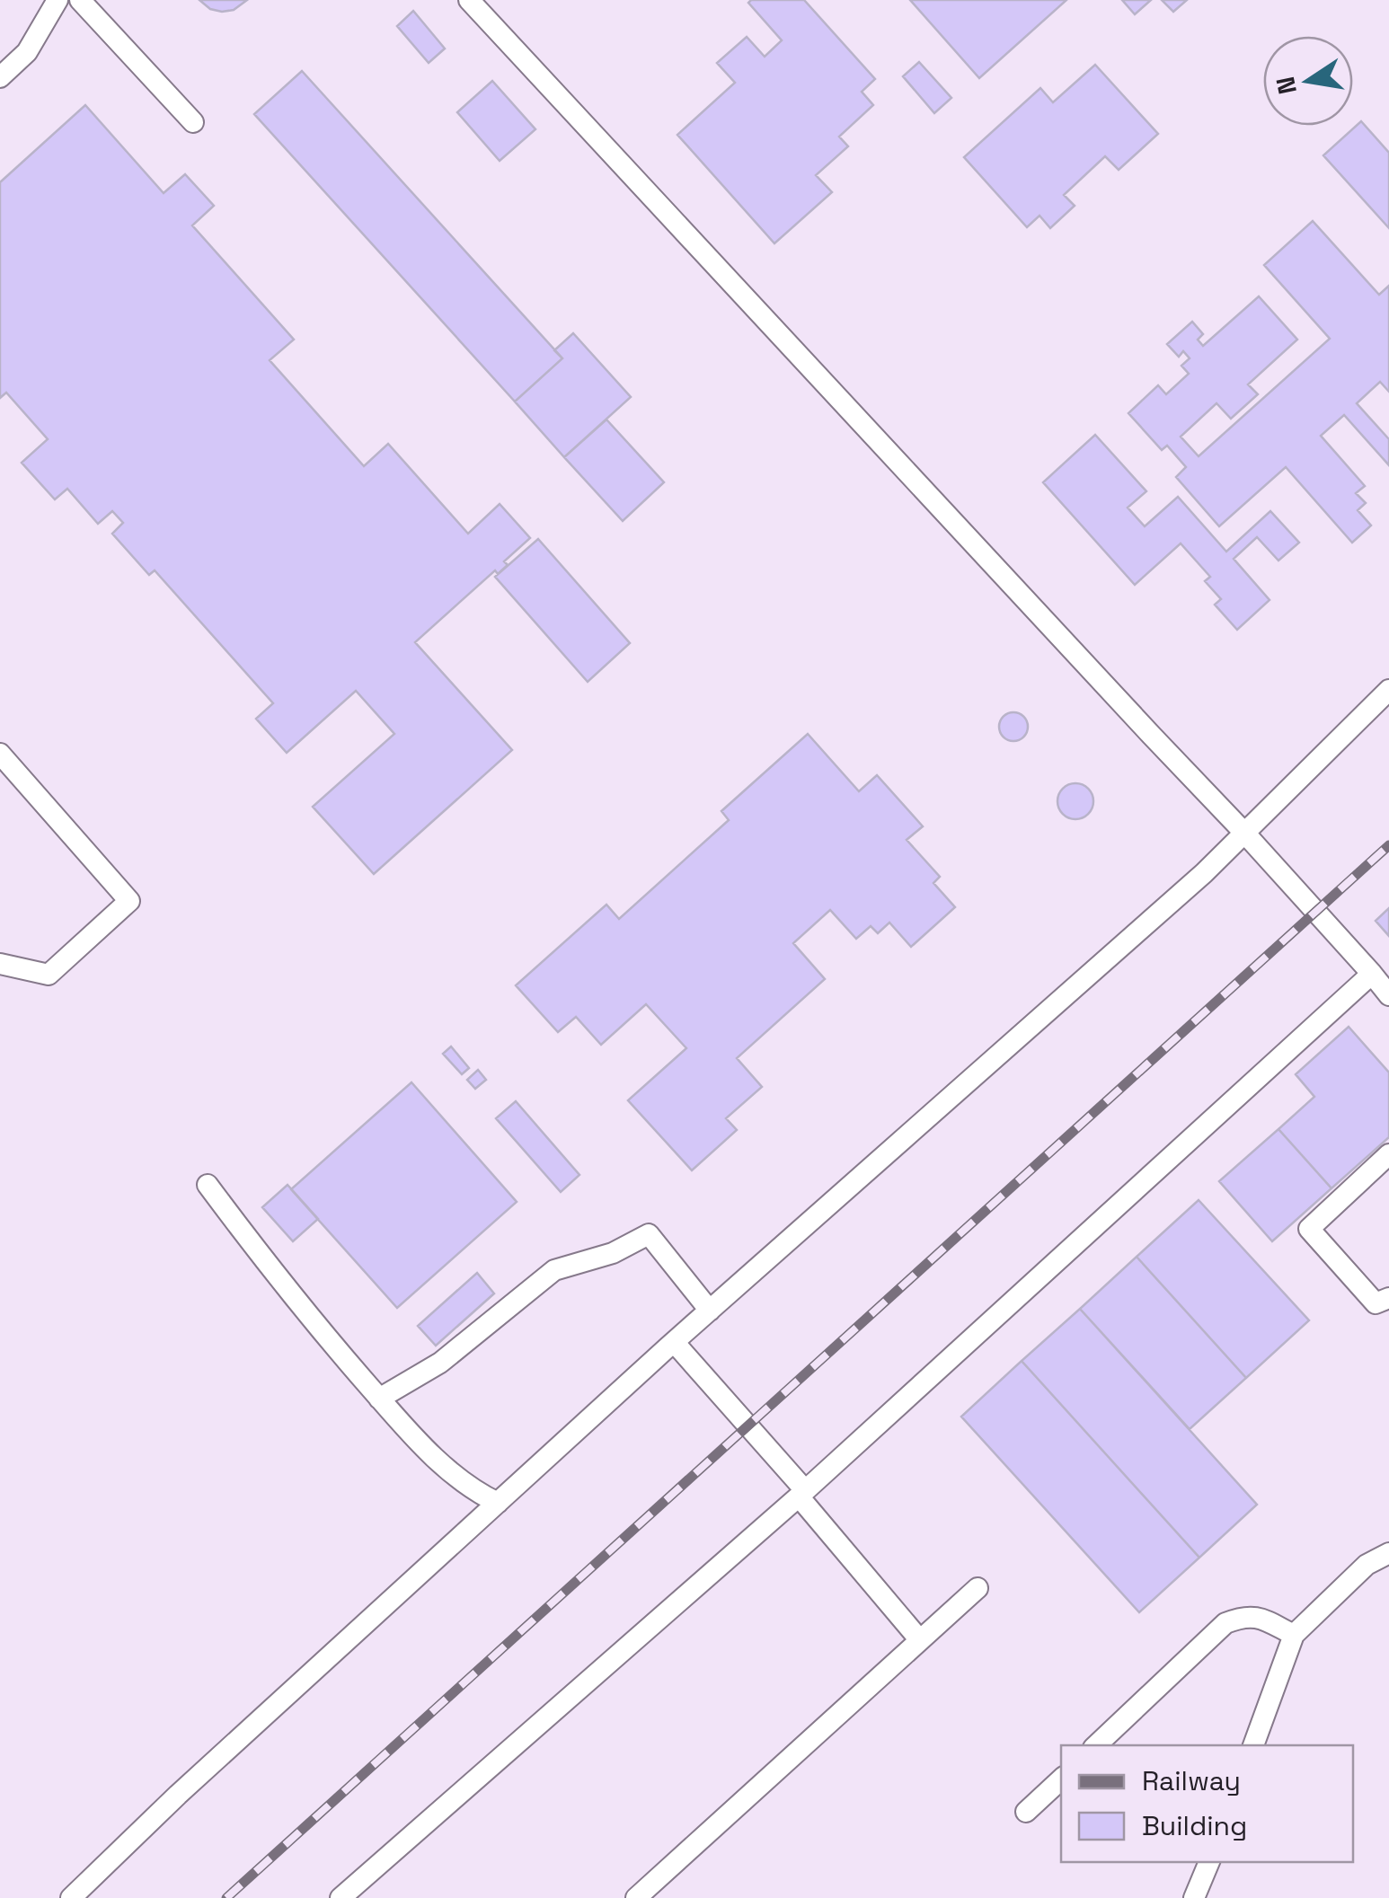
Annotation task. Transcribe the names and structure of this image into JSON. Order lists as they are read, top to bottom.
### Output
{
  "legend": ["Railway", "Building"],
  "north": "left"
}
